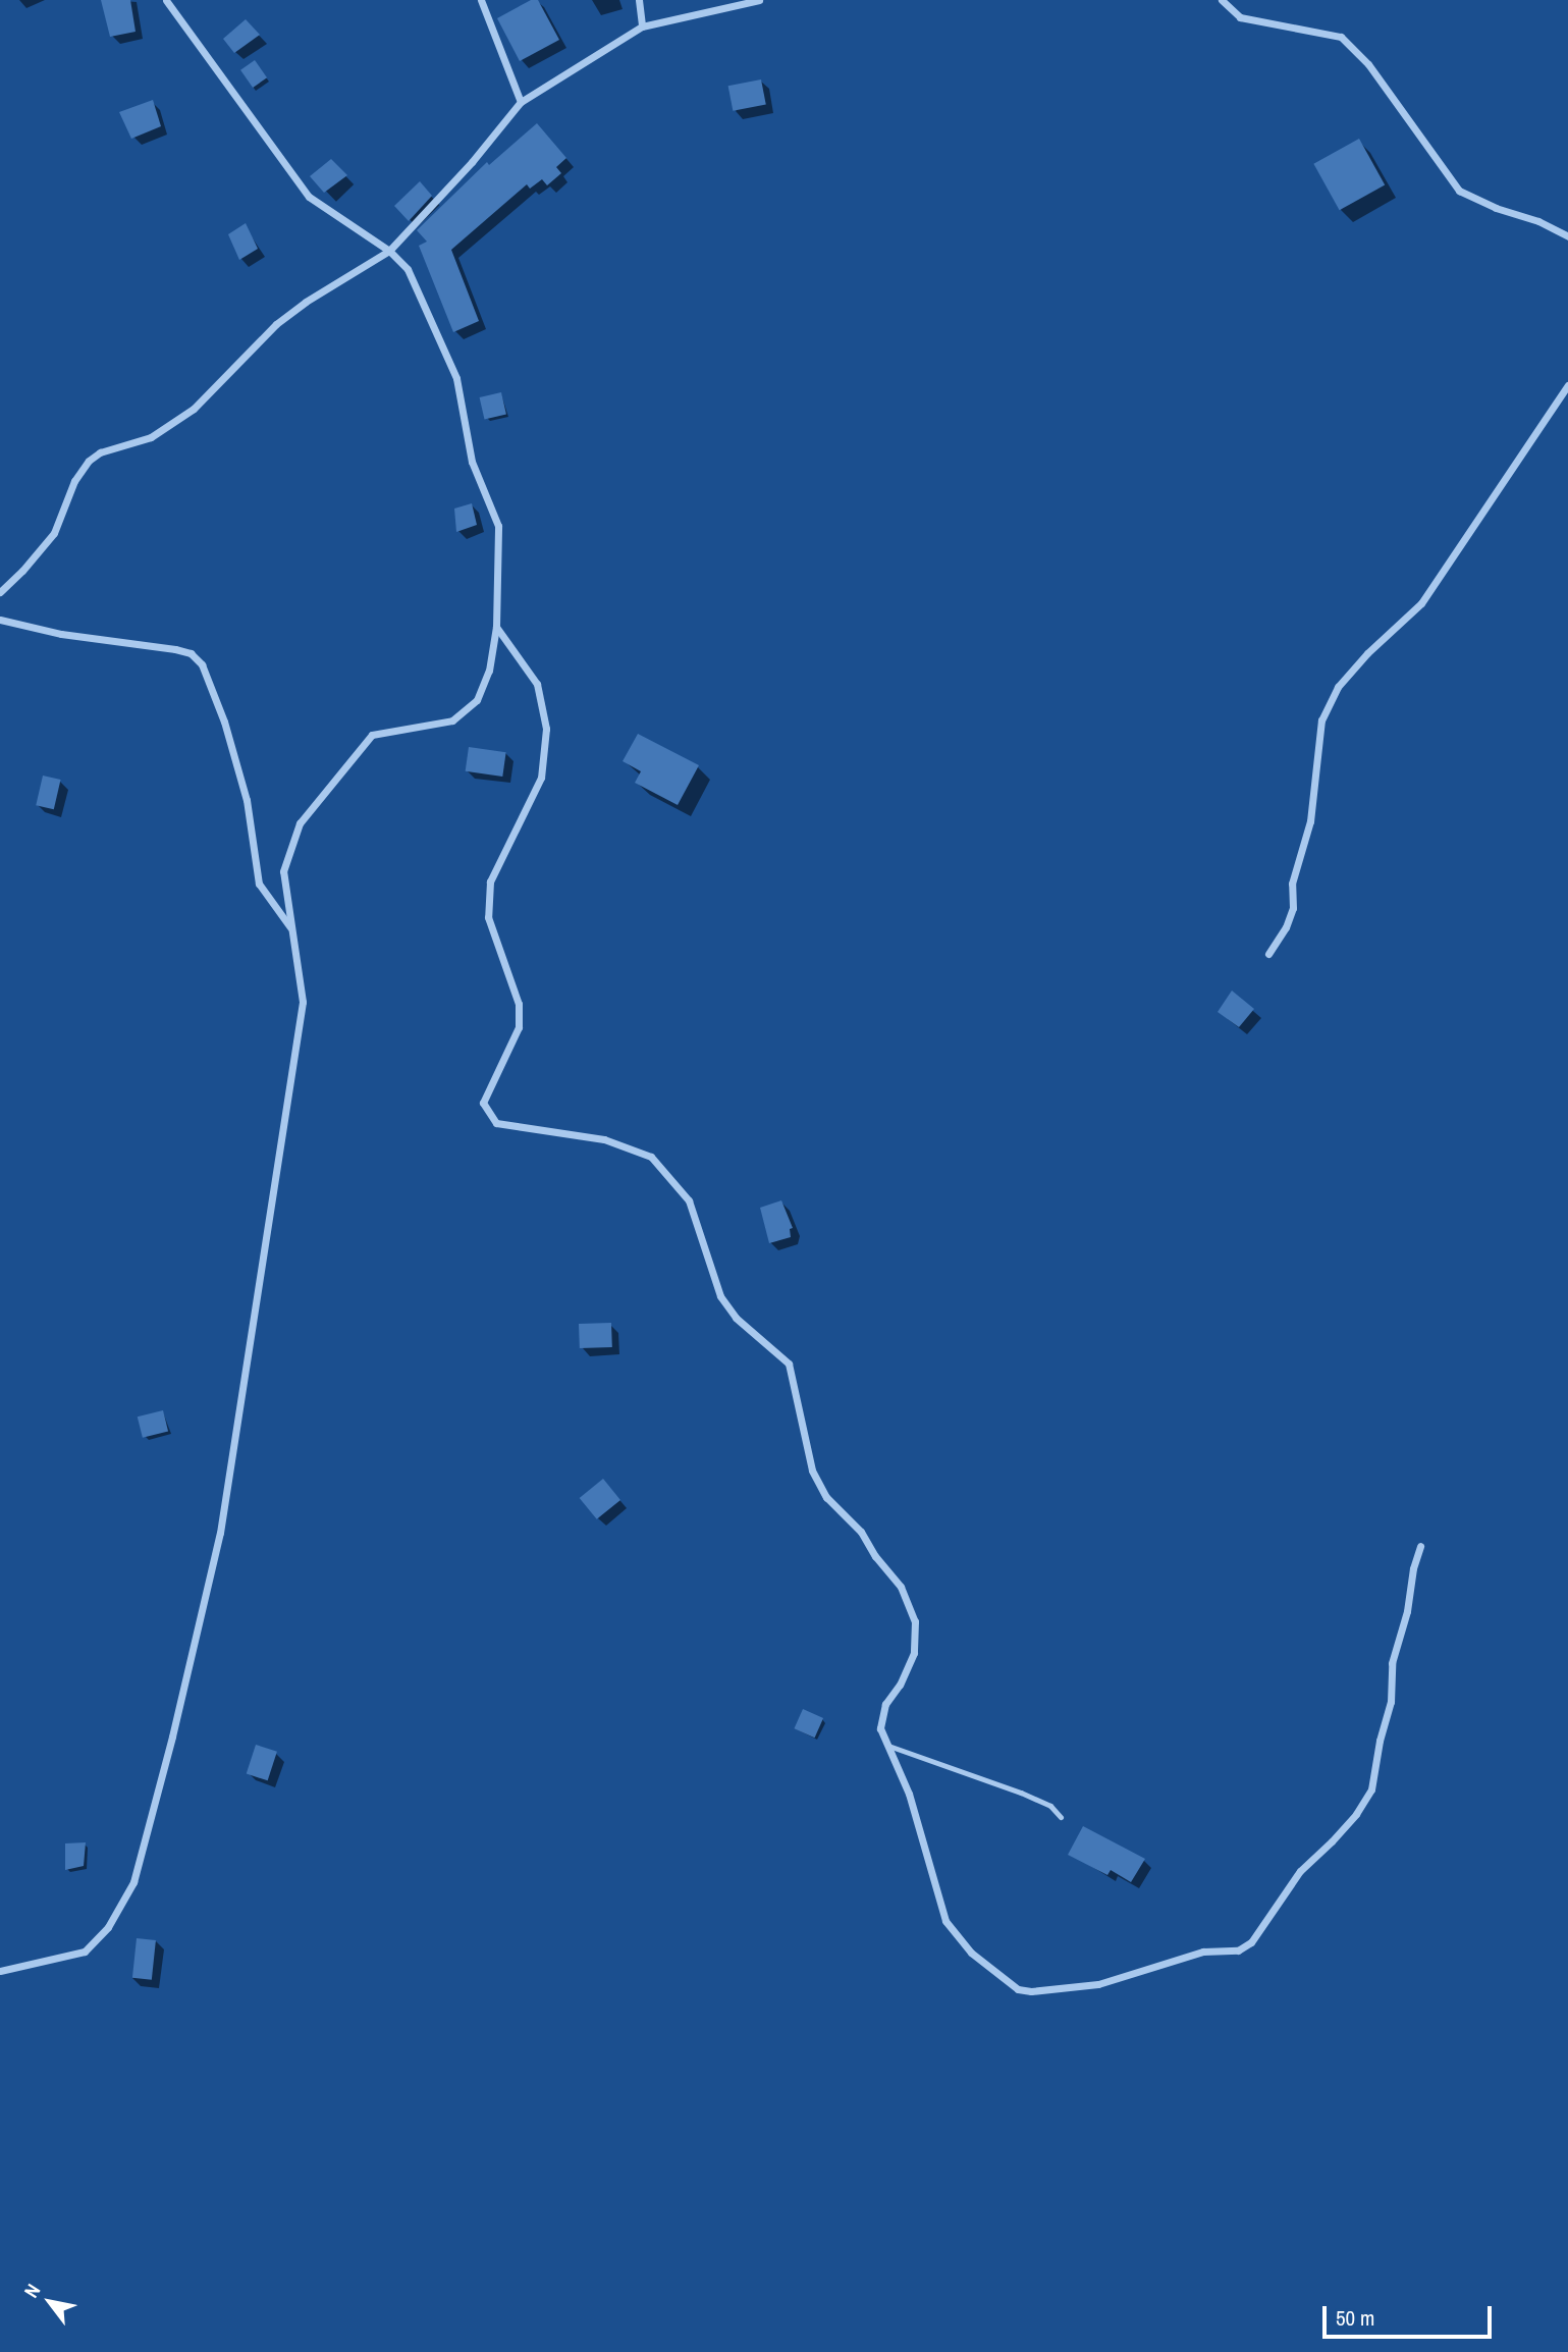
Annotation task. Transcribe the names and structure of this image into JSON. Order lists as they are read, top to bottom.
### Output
{
  "scale_bar": "50 m",
  "north": "top left"
}
